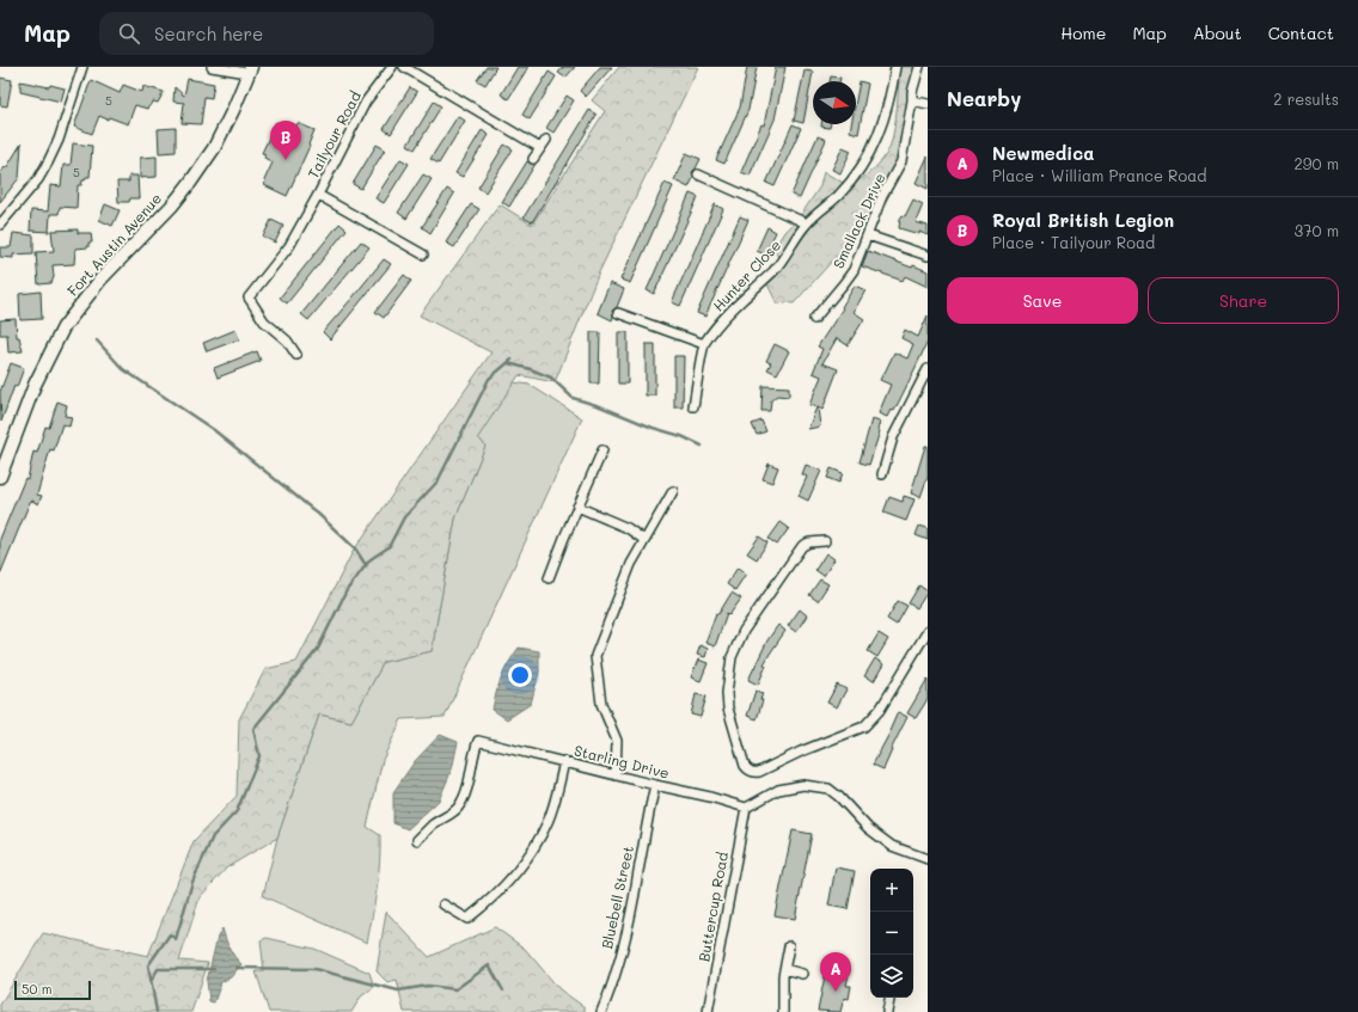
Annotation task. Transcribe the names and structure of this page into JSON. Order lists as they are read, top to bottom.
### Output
{
  "streets": {
    "main road": ["Fort Austin Avenue"],
    "street": [
      "Tailyour Road",
      "Smallack Drive",
      "Hunter Close",
      "Starling Drive",
      "Bluebell Street",
      "Buttercup Road"
    ]
  },
  "crossings": [
    ["Starling Drive", "Bluebell Street"],
    ["Starling Drive", "Buttercup Road"]
  ],
  "house_numbers": ["5", "5"],
  "scale_bar": "50 m",
  "north": "right",
  "page": {
    "header": "Map",
    "search": "Search here",
    "nav": [
      "Home",
      "Map",
      "About",
      "Contact"
    ],
    "heading": ["Nearby", "2 results"],
    "pins": ["B", "A"],
    "list": [
      {
        "mark": "A",
        "name": "Newmedica",
        "note": "Place · William Prance Road",
        "value": "290 m"
      },
      {
        "mark": "B",
        "name": "Royal British Legion",
        "note": "Place · Tailyour Road",
        "value": "370 m"
      }
    ],
    "buttons": ["Save", "Share"],
    "map_buttons": ["+", "−"],
    "scale": "50 m"
  }
}
